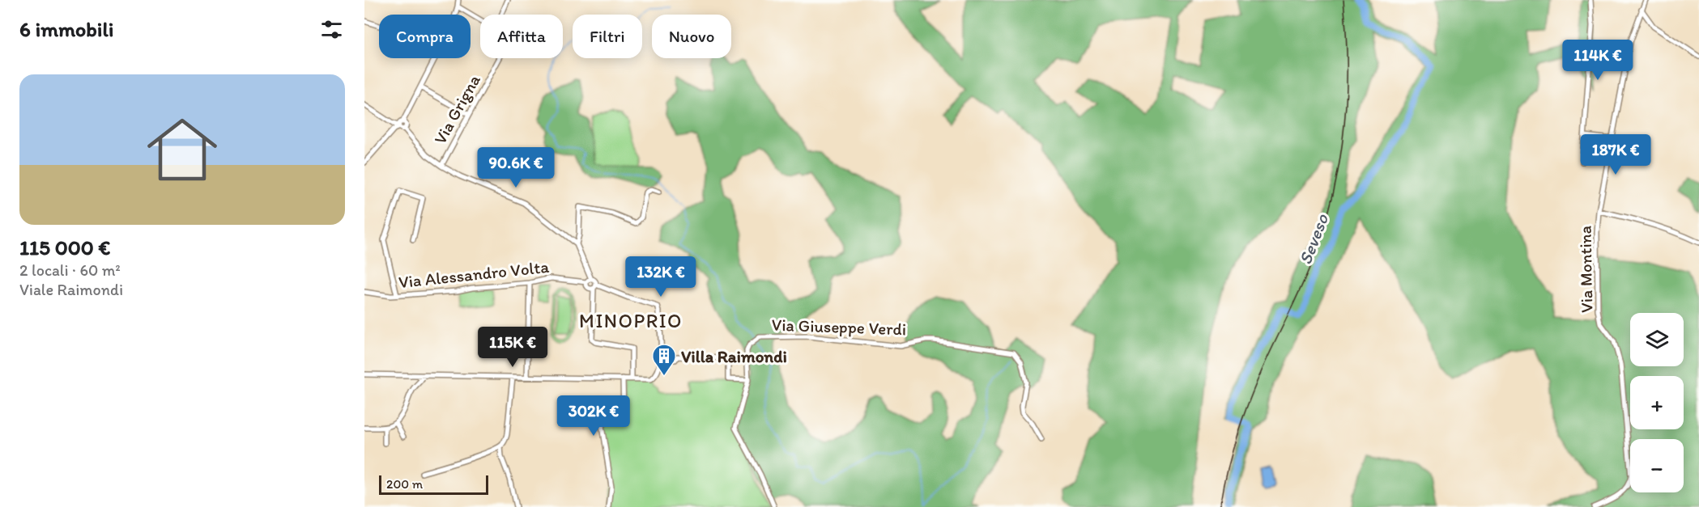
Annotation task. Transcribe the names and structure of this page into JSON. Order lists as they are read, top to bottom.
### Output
{
  "streets": {
    "street": [
      "Via Grigna",
      "Via Montina",
      "Via Alessandro Volta",
      "Via Giuseppe Verdi"
    ]
  },
  "districts": ["MINOPRIO"],
  "water": ["Seveso"],
  "places": {
    "building": ["Villa Raimondi"]
  },
  "scale_bar": "200 m",
  "page": {
    "heading": "6 immobili",
    "chip": [
      "Compra",
      "Affitta",
      "Filtri",
      "Nuovo"
    ],
    "price": [
      "114K €",
      "187K €",
      "90.6K €",
      "132K €",
      "115K €",
      "302K €"
    ],
    "list": [
      {
        "name": "115 000 €",
        "note": "2 locali · 60 m² · Viale Raimondi"
      }
    ],
    "map_buttons": ["+", "−"],
    "scale": "200 m"
  }
}
